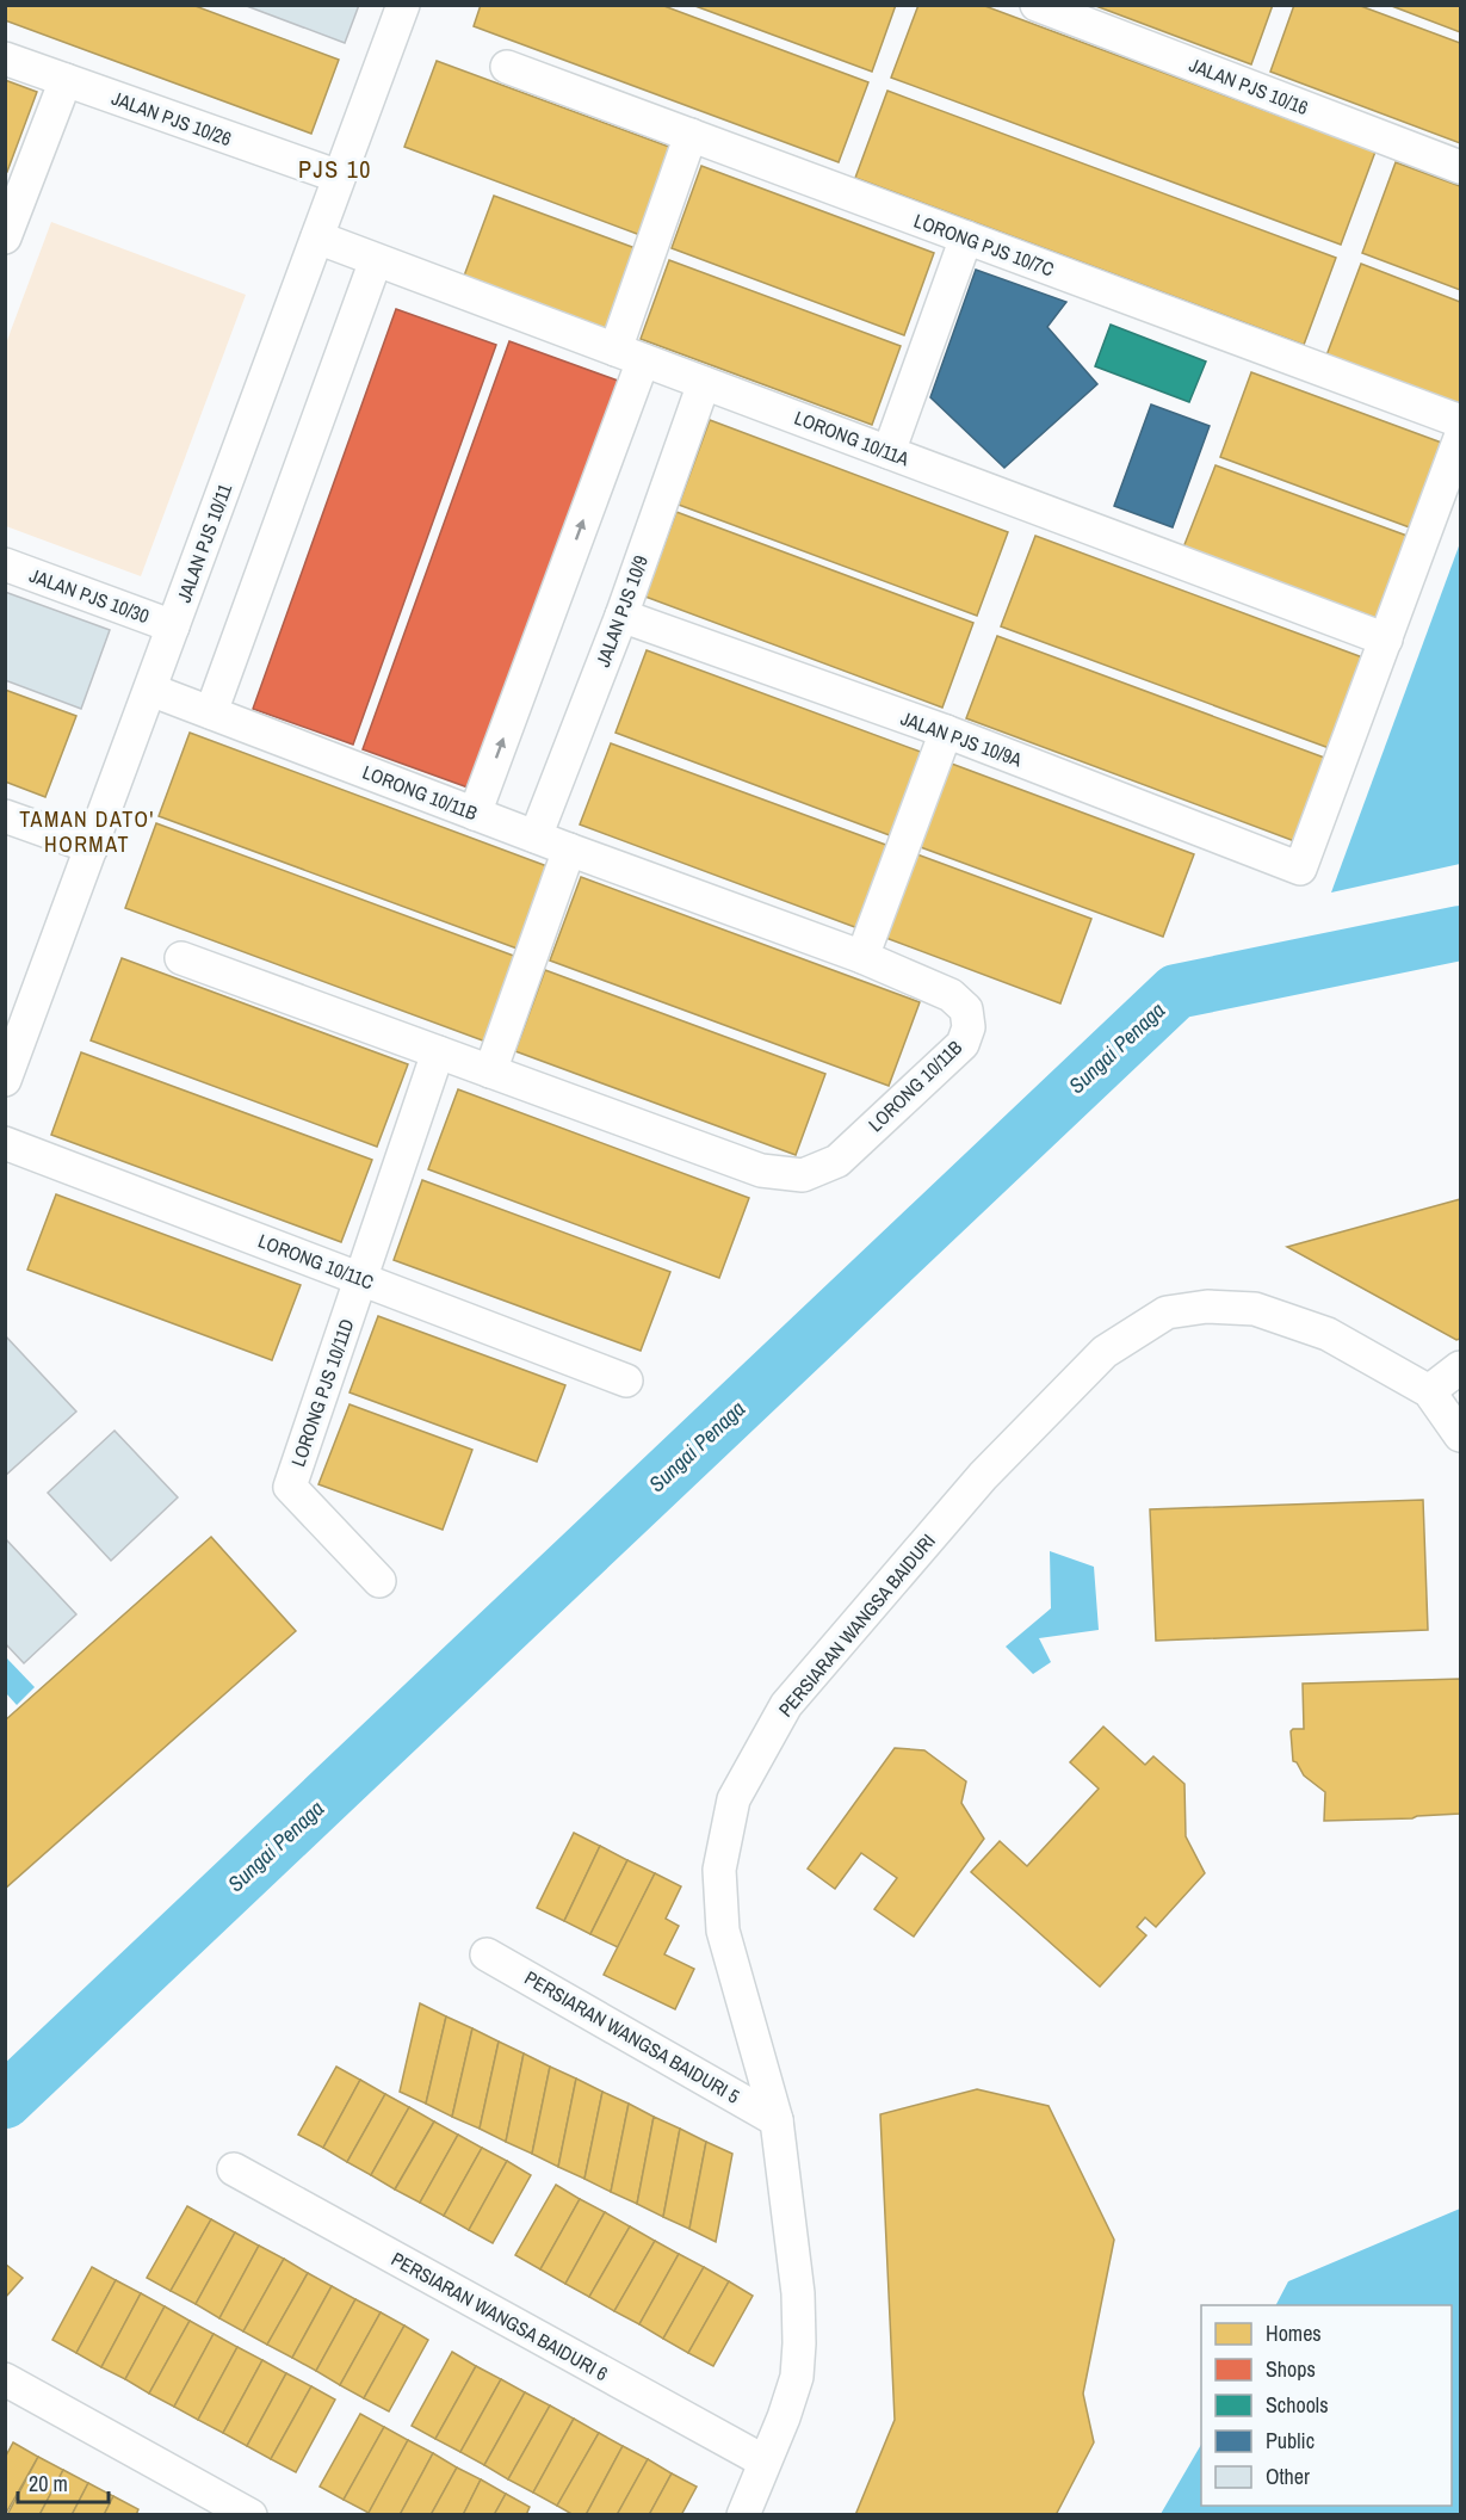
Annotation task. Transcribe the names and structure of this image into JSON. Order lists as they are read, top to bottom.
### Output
{
  "streets": {
    "street": [
      "JALAN PJS 10/16",
      "JALAN PJS 10/26",
      "LORONG PJS 10/7C",
      "LORONG 10/11A",
      "JALAN PJS 10/11",
      "JALAN PJS 10/30",
      "JALAN PJS 10/9",
      "JALAN PJS 10/9A",
      "LORONG 10/11B",
      "LORONG 10/11C",
      "LORONG PJS 10/11D",
      "PERSIARAN WANGSA BAIDURI",
      "PERSIARAN WANGSA BAIDURI 5",
      "PERSIARAN WANGSA BAIDURI 6"
    ]
  },
  "crossings": [
    ["JALAN PJS 10/26", "JALAN PJS 10/11"],
    ["LORONG 10/11A", "JALAN PJS 10/11"],
    ["LORONG 10/11A", "JALAN PJS 10/9"],
    ["LORONG 10/11A", "JALAN PJS 10/9A"],
    ["JALAN PJS 10/11", "JALAN PJS 10/30"],
    ["JALAN PJS 10/11", "LORONG 10/11B"],
    ["JALAN PJS 10/9", "JALAN PJS 10/9A"],
    ["JALAN PJS 10/9", "LORONG 10/11B"],
    ["LORONG 10/11B", "LORONG PJS 10/11D"],
    ["LORONG 10/11C", "LORONG PJS 10/11D"],
    ["PERSIARAN WANGSA BAIDURI", "PERSIARAN WANGSA BAIDURI 5"],
    ["PERSIARAN WANGSA BAIDURI", "PERSIARAN WANGSA BAIDURI 6"]
  ],
  "districts": ["PJS 10", "TAMAN DATO' HORMAT"],
  "water": ["Sungai Penaga"],
  "legend": [
    "Homes",
    "Shops",
    "Schools",
    "Public",
    "Other"
  ],
  "scale_bar": "20 m"
}
